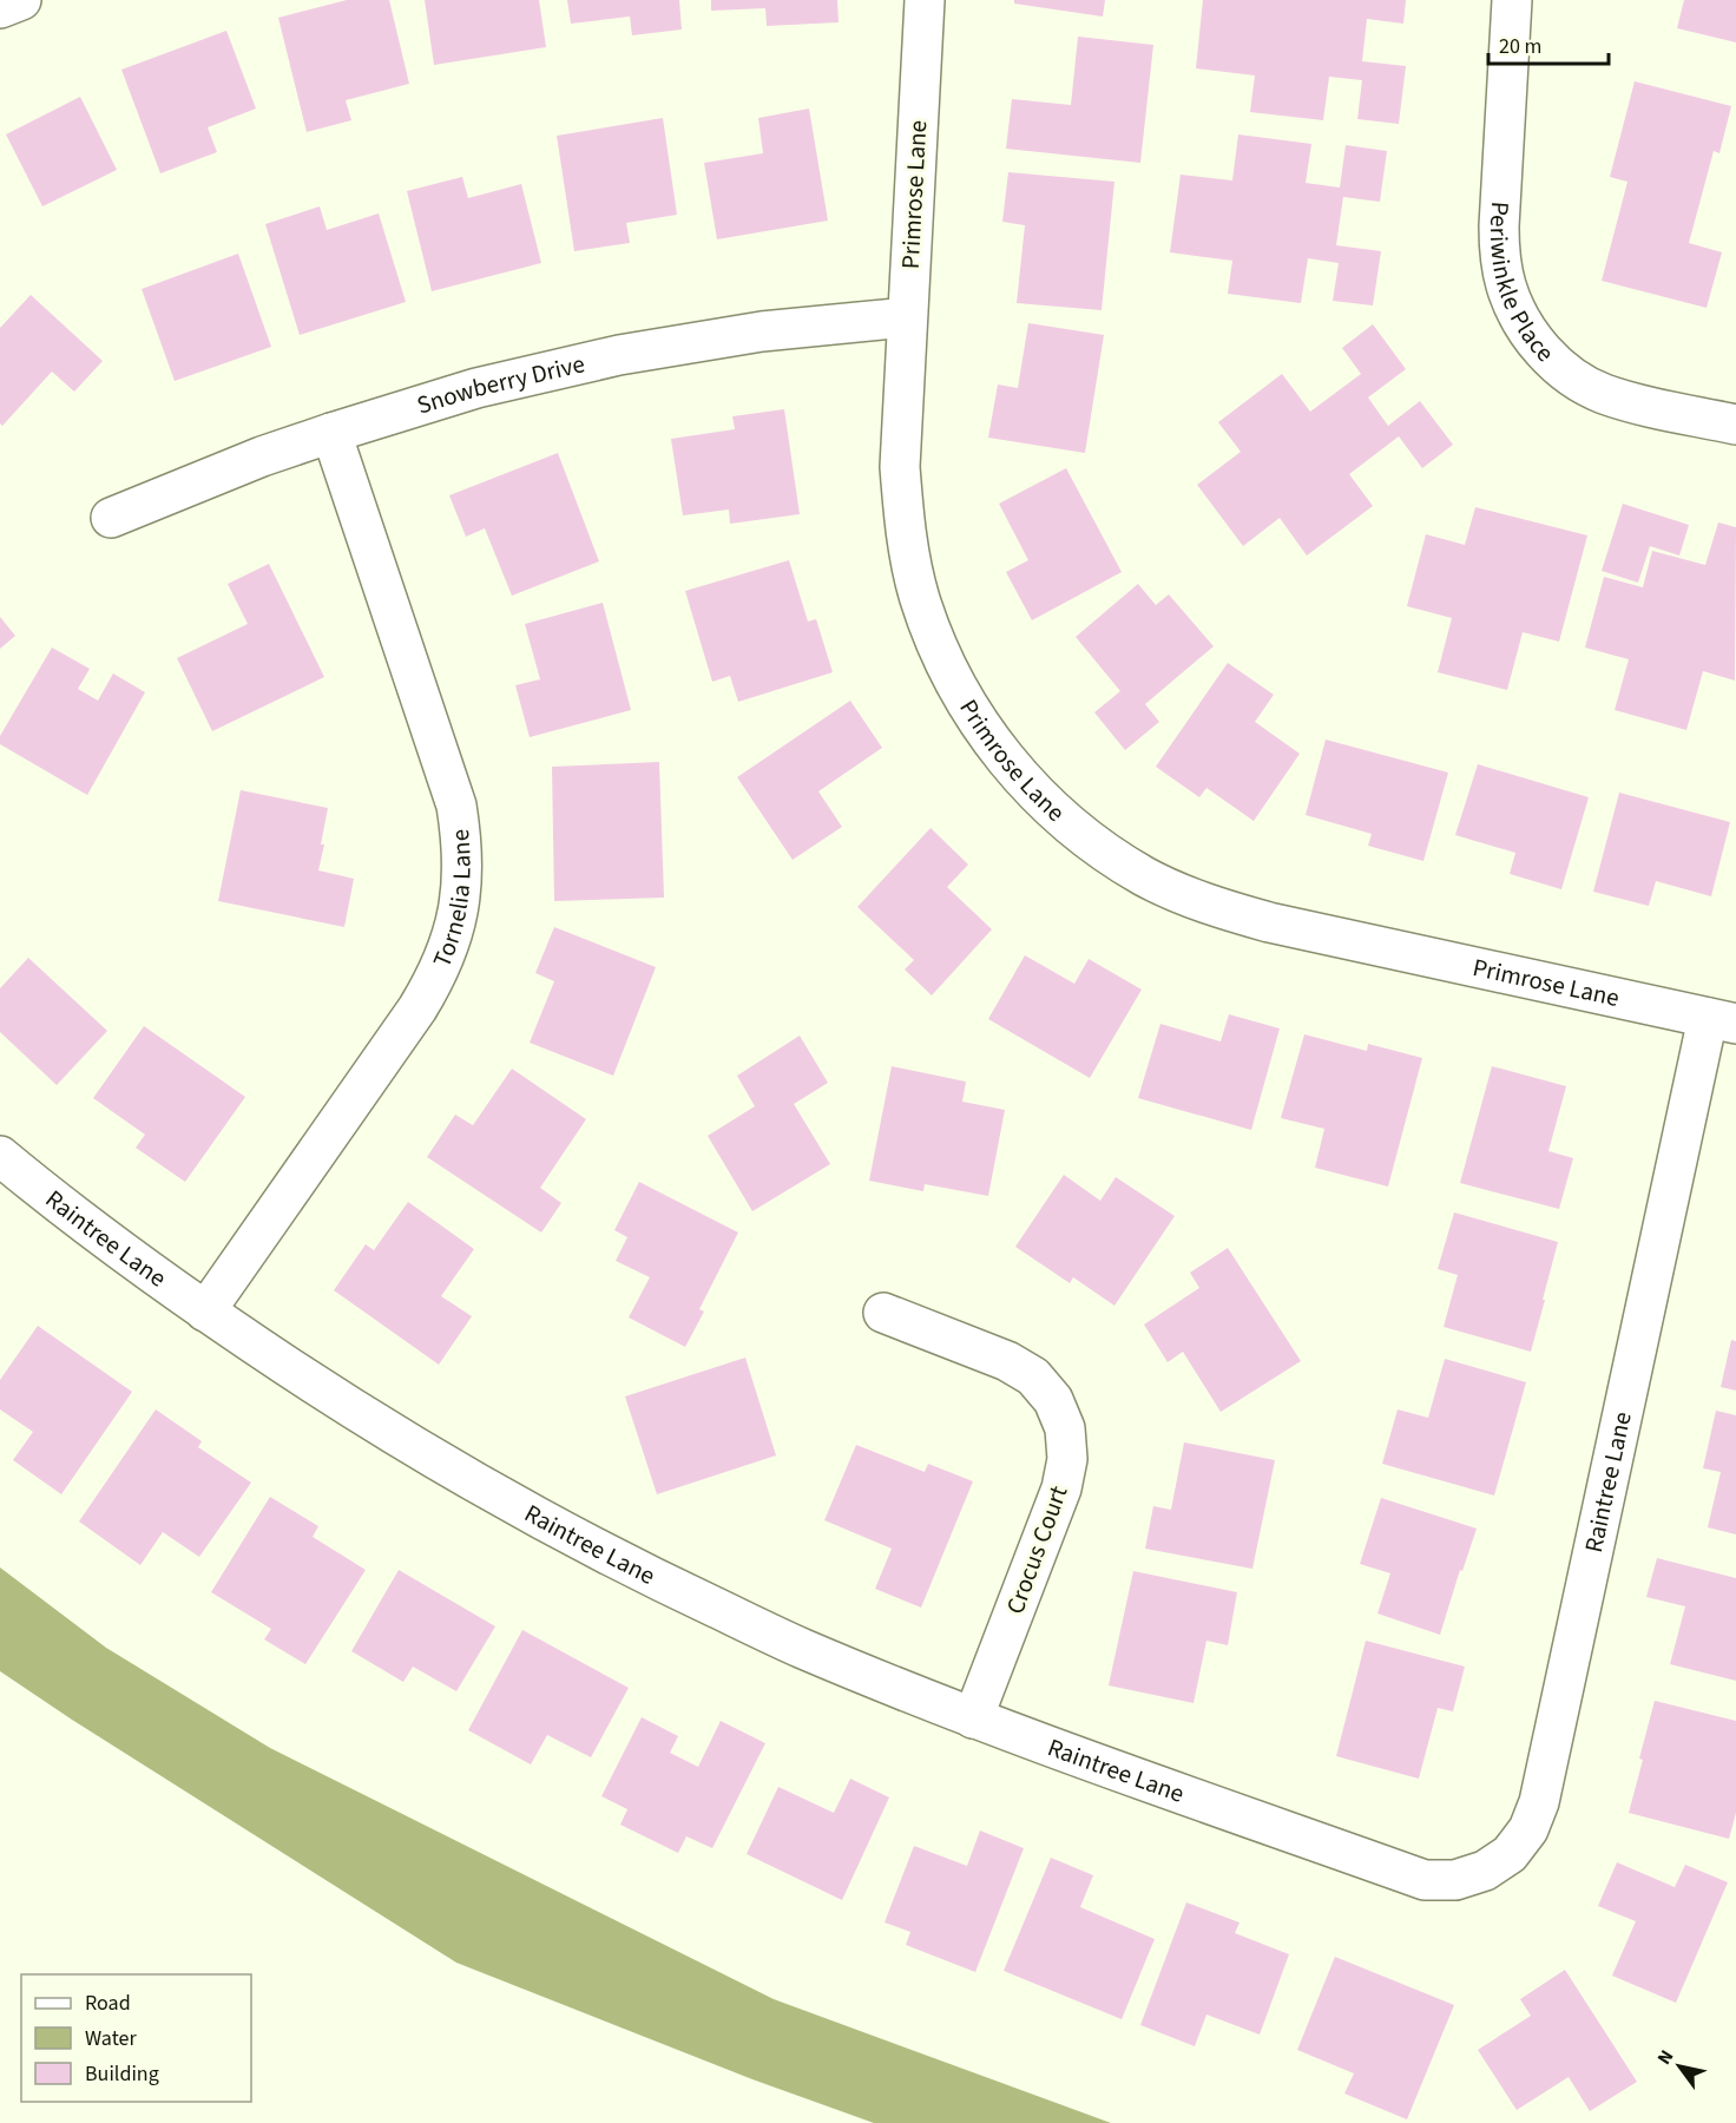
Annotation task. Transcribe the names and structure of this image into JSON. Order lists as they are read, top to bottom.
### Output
{
  "streets": {
    "street": [
      "Primrose Lane",
      "Periwinkle Place",
      "Snowberry Drive",
      "Tornelia Lane",
      "Raintree Lane",
      "Crocus Court"
    ]
  },
  "crossings": [
    ["Primrose Lane", "Snowberry Drive"],
    ["Primrose Lane", "Raintree Lane"],
    ["Snowberry Drive", "Tornelia Lane"],
    ["Tornelia Lane", "Raintree Lane"],
    ["Raintree Lane", "Crocus Court"]
  ],
  "legend": ["Road", "Water", "Building"],
  "scale_bar": "20 m",
  "north": "top left"
}
